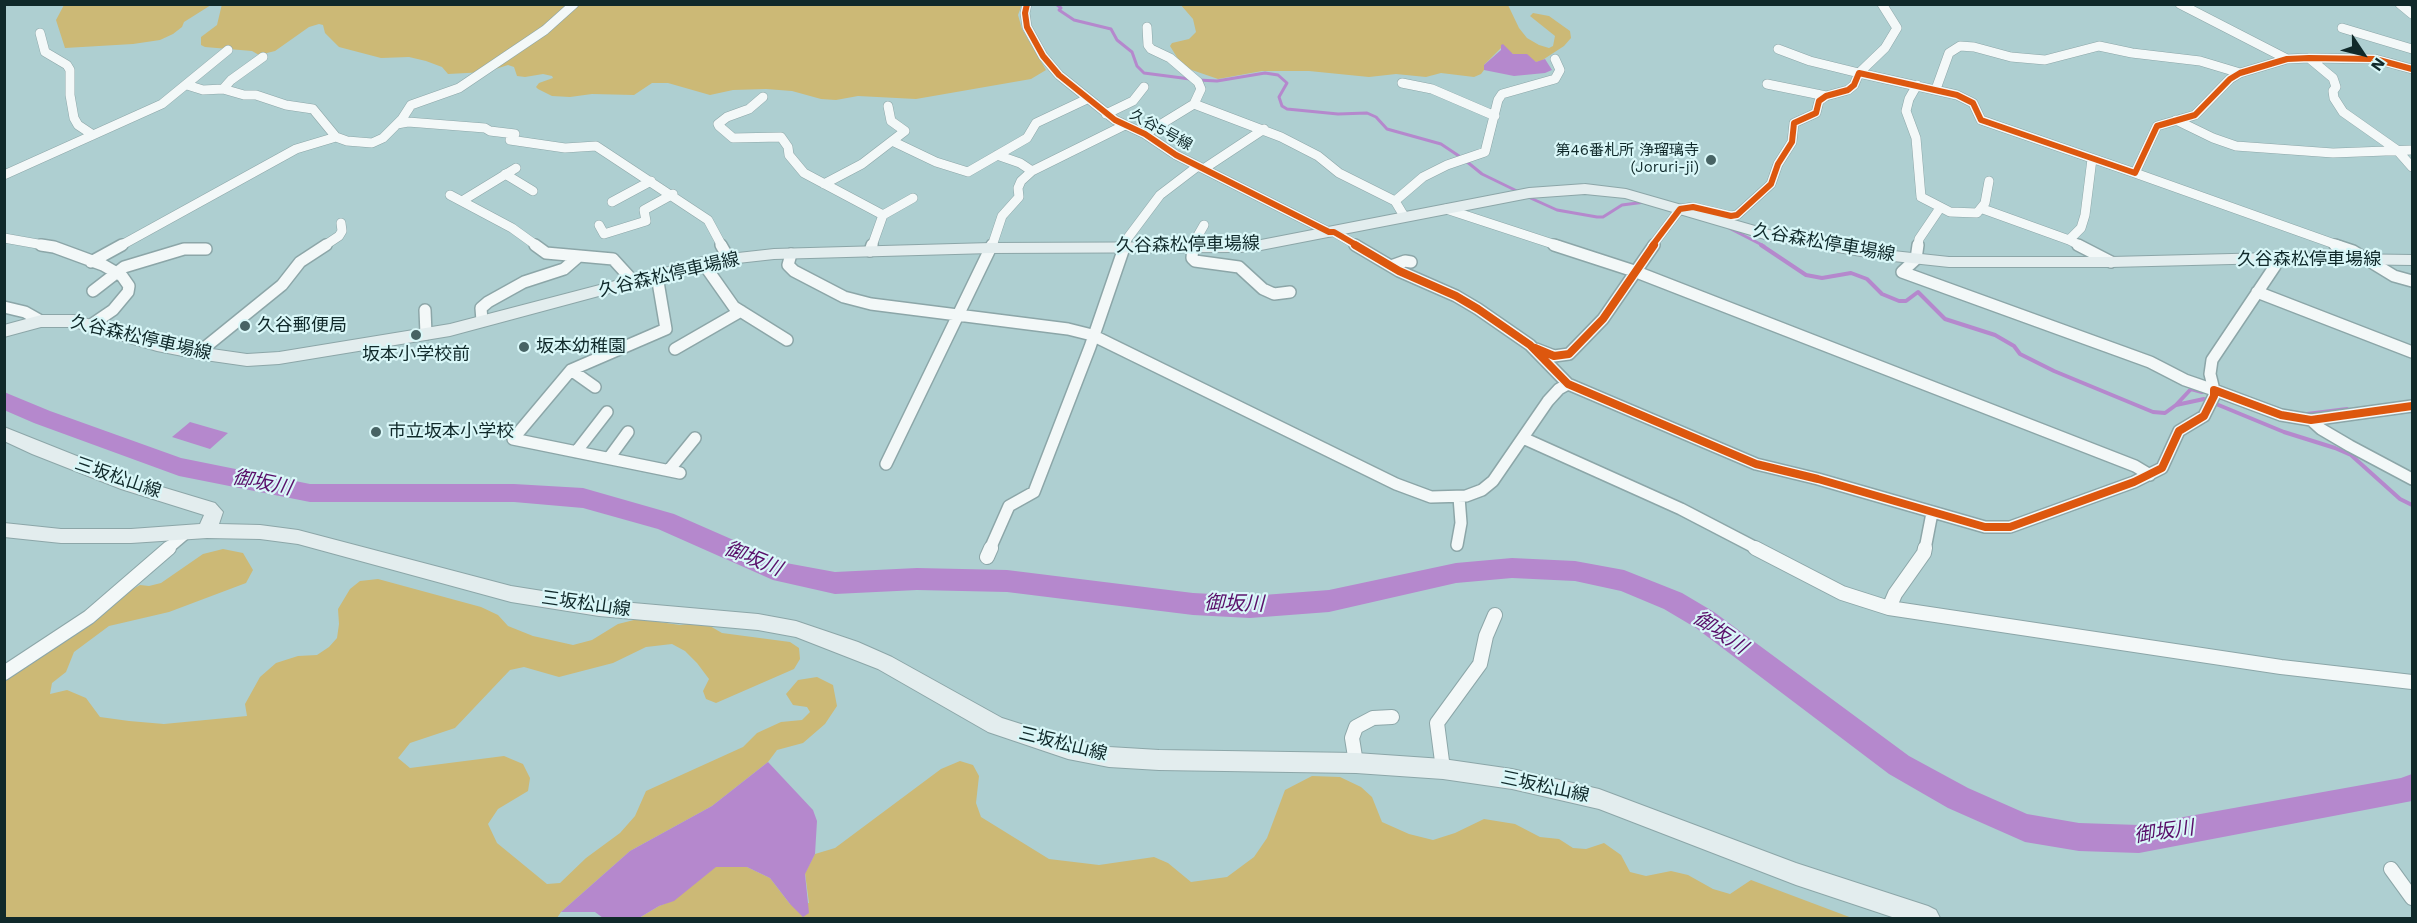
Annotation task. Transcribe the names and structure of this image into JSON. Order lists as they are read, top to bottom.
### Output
{
  "streets": {
    "main road": ["久谷森松停車場線", "三坂松山線"],
    "street": ["久谷5号線"]
  },
  "crossings": [
    ["久谷5号線", "久谷森松停車場線"]
  ],
  "water": ["御坂川"],
  "places": [
    "第46番札所 浄瑠璃寺 (Joruri-ji)",
    "久谷郵便局",
    "坂本小学校前",
    "坂本幼稚園",
    "市立坂本小学校"
  ],
  "north": "bottom right"
}
